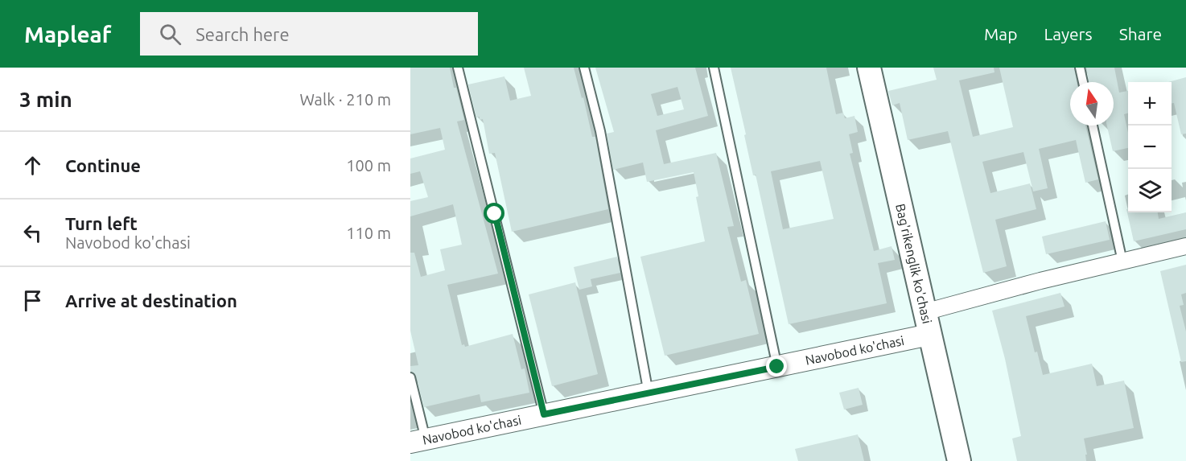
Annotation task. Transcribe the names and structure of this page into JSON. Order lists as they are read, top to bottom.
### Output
{
  "streets": {
    "main road": ["Bag'rikenglik ko'chasi"],
    "street": ["Navobod ko'chasi"]
  },
  "crossings": [
    ["Bag'rikenglik ko'chasi", "Navobod ko'chasi"]
  ],
  "north": "top",
  "page": {
    "header": "Mapleaf",
    "search": "Search here",
    "nav": ["Map", "Layers", "Share"],
    "heading": ["3 min", "Walk · 210 m"],
    "map_buttons": ["+", "−"],
    "list": [
      ["Continue", "100 m"],
      ["Turn left", "Navobod ko'chasi", "110 m"],
      "Arrive at destination"
    ]
  }
}
